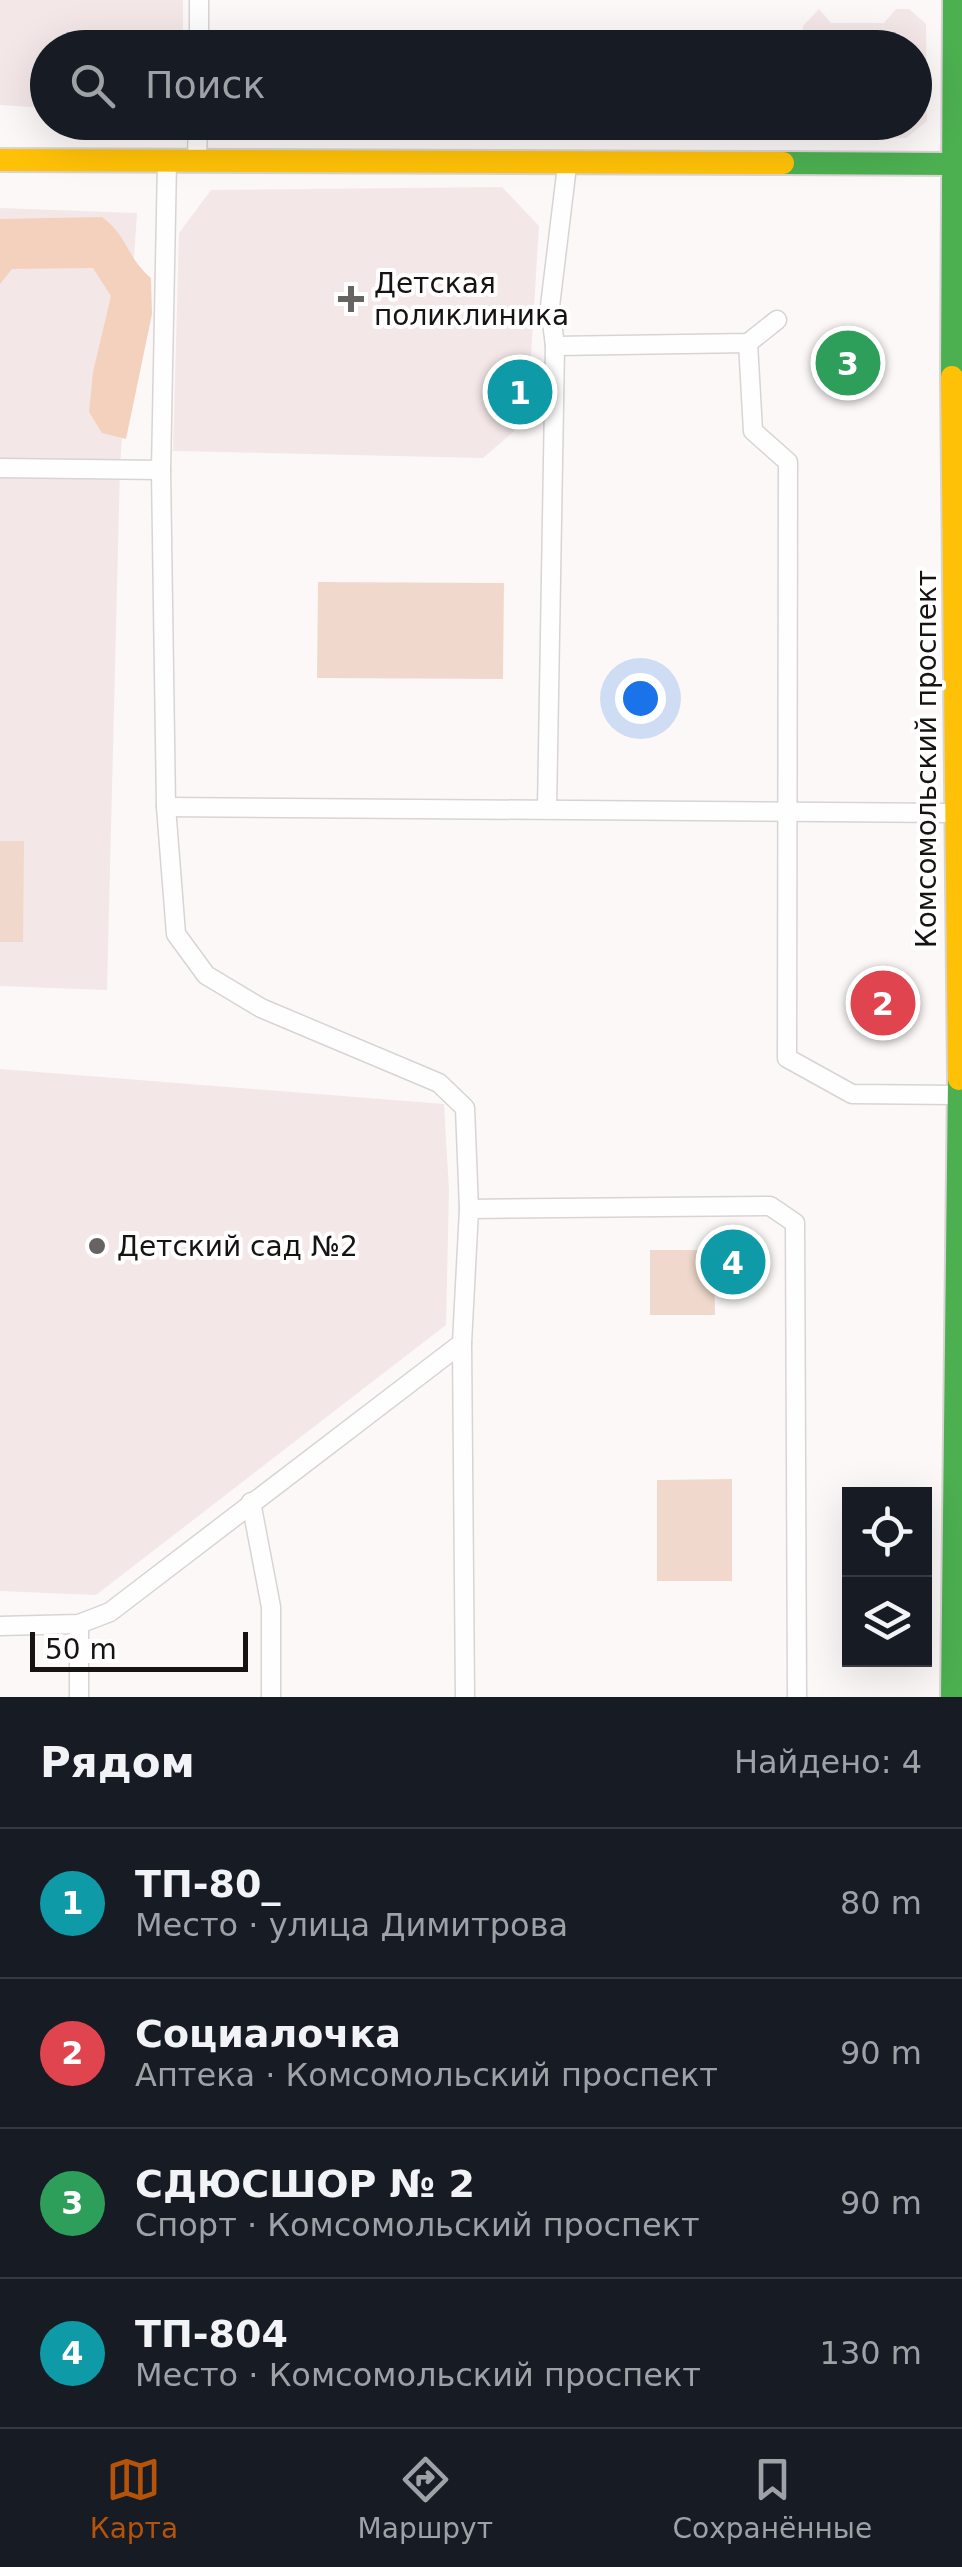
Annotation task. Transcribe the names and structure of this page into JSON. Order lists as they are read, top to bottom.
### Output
{
  "streets": {
    "main road": ["Комсомольский проспект"]
  },
  "places": {
    "health": ["Детская поликлиника"],
    "other": ["Детский сад №2"]
  },
  "scale_bar": "50 m",
  "page": {
    "search": "Поиск",
    "pins": [
      "3",
      "1",
      "2",
      "4"
    ],
    "scale": "50 m",
    "heading": ["Рядом", "Найдено: 4"],
    "list": [
      {
        "mark": "1",
        "name": "ТП-80_",
        "note": "Место · улица Димитрова",
        "value": "80 m"
      },
      {
        "mark": "2",
        "name": "Социалочка",
        "note": "Аптека · Комсомольский проспект",
        "value": "90 m"
      },
      {
        "mark": "3",
        "name": "СДЮСШОР № 2",
        "note": "Спорт · Комсомольский проспект",
        "value": "90 m"
      },
      {
        "mark": "4",
        "name": "ТП-804",
        "note": "Место · Комсомольский проспект",
        "value": "130 m"
      }
    ],
    "nav": ["Карта", "Маршрут", "Сохранённые"]
  }
}
